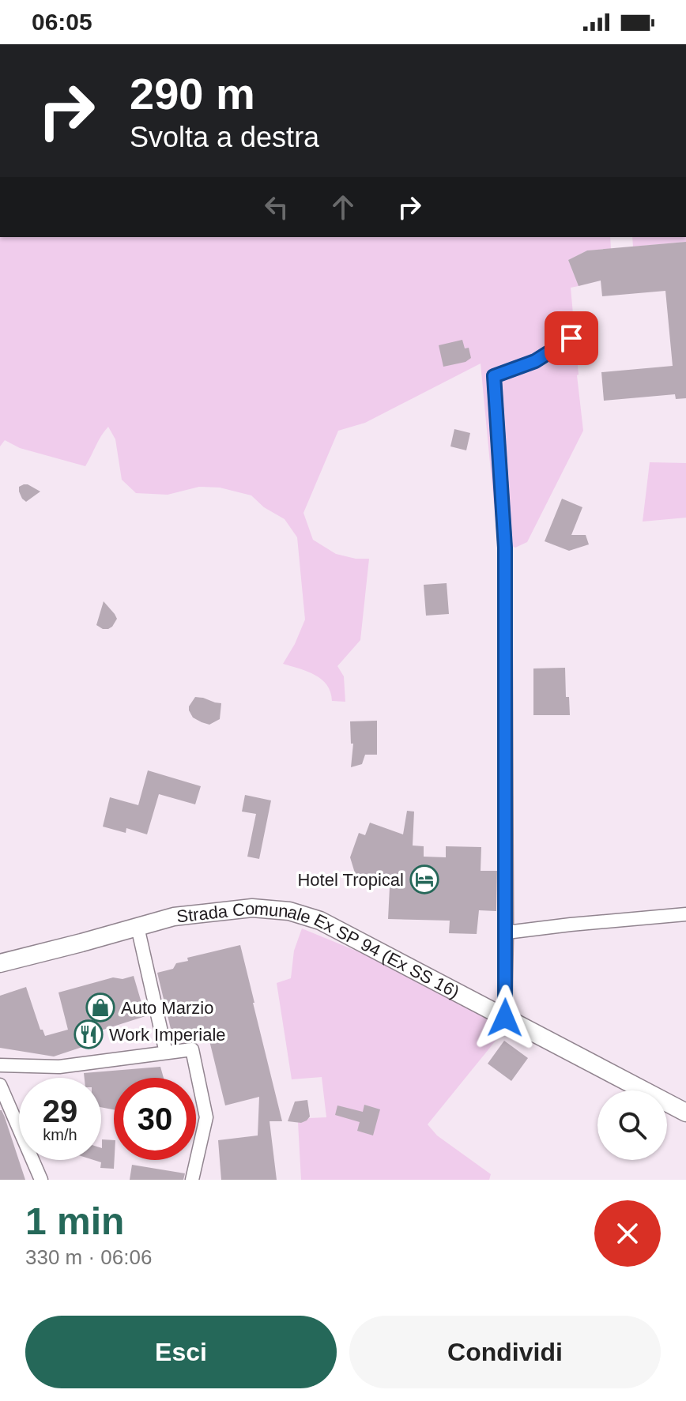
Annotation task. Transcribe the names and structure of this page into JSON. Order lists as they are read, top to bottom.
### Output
{
  "streets": {
    "main road": ["Strada Comunale Ex SP 94 (Ex SS 16)"]
  },
  "places": {
    "hotel": ["Hotel Tropical"],
    "shop": ["Auto Marzio"],
    "restaurant": ["Work Imperiale"]
  },
  "page": {
    "status": "06:05",
    "turn": ["290 m", "Svolta a destra"],
    "speed": "29 km/h",
    "limit": "30",
    "heading": ["1 min", "330 m · 06:06"],
    "buttons": ["Esci", "Condividi"]
  }
}
